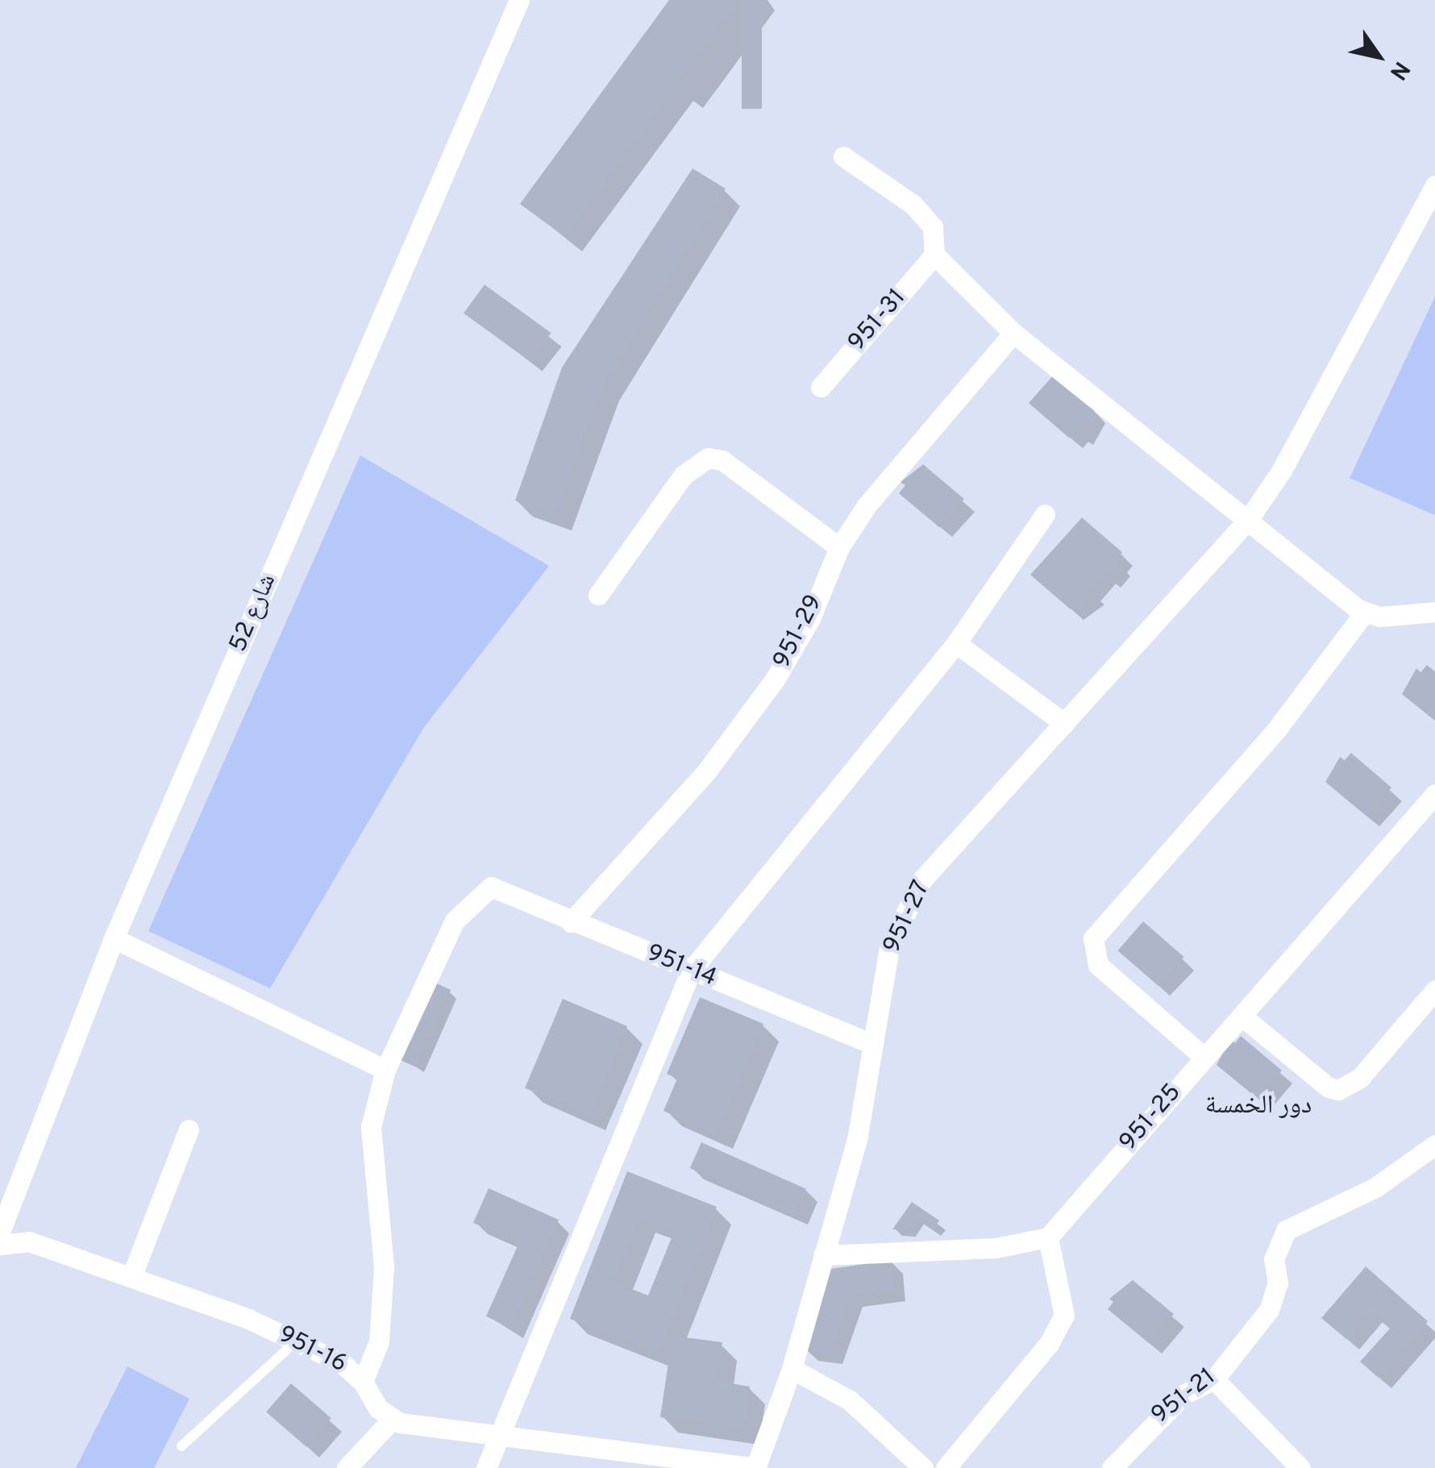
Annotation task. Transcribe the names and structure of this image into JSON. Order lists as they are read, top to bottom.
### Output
{
  "streets": {
    "street": [
      "951-31",
      "شارع 52",
      "951-29",
      "951-27",
      "951-14",
      "951-25",
      "951-16",
      "951-21"
    ]
  },
  "crossings": [
    ["951-29", "951-14"],
    ["951-27", "951-14"]
  ],
  "districts": ["دور الخمسة"],
  "north": "bottom right"
}
